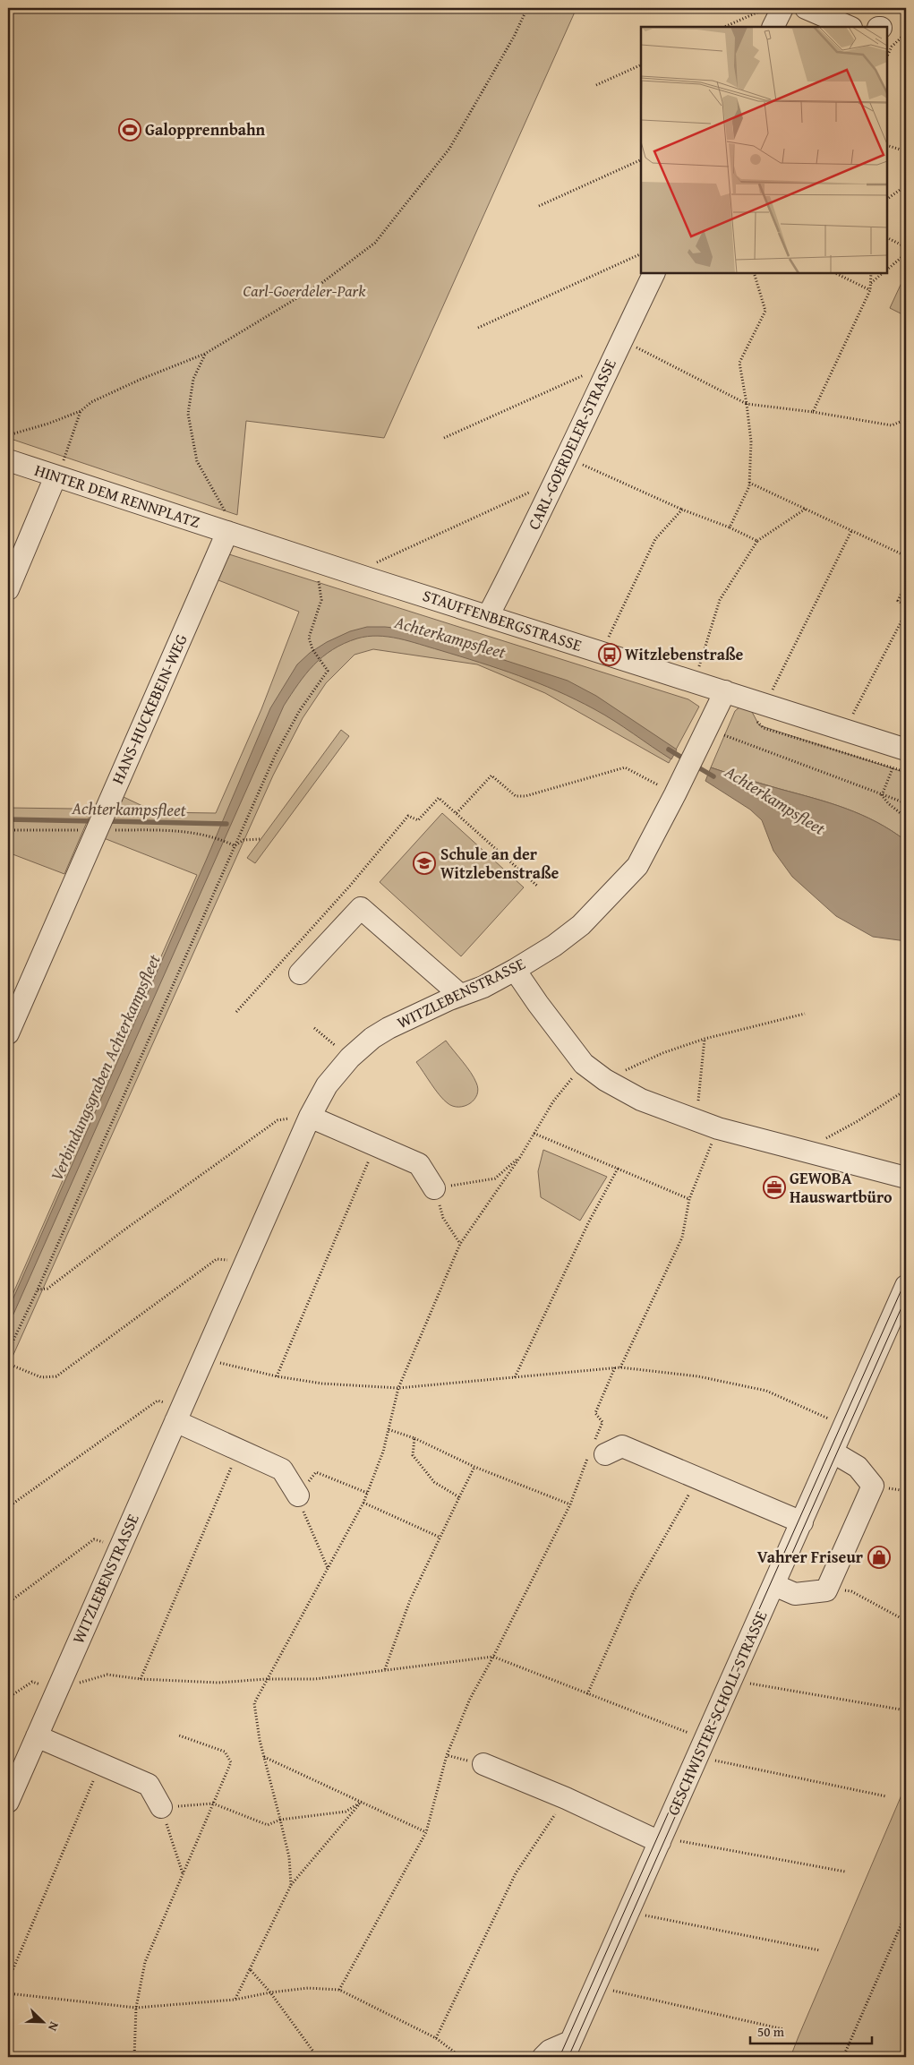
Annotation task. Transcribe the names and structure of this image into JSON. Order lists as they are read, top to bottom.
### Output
{
  "streets": {
    "street": [
      "CARL-GOERDELER-STRASSE",
      "HINTER DEM RENNPLATZ",
      "STAUFFENBERGSTRASSE",
      "HANS-HUCKEBEIN-WEG",
      "WITZLEBENSTRASSE",
      "GESCHWISTER-SCHOLL-STRASSE"
    ]
  },
  "crossings": [
    ["CARL-GOERDELER-STRASSE", "STAUFFENBERGSTRASSE"],
    ["HINTER DEM RENNPLATZ", "STAUFFENBERGSTRASSE"],
    ["HINTER DEM RENNPLATZ", "HANS-HUCKEBEIN-WEG"],
    ["STAUFFENBERGSTRASSE", "HANS-HUCKEBEIN-WEG"],
    ["STAUFFENBERGSTRASSE", "WITZLEBENSTRASSE"]
  ],
  "water": ["Achterkampsfleet", "Verbindungsgraben Achterkampsfleet"],
  "parks": ["Carl-Goerdeler-Park"],
  "places": {
    "sports": ["Galopprennbahn"],
    "bus stop": ["Witzlebenstraße"],
    "school or university": ["Schule an der Witzlebenstraße"],
    "office": ["GEWOBA Hauswartbüro"],
    "shop": ["Vahrer Friseur"]
  },
  "scale_bar": "50 m",
  "north": "bottom right"
}
